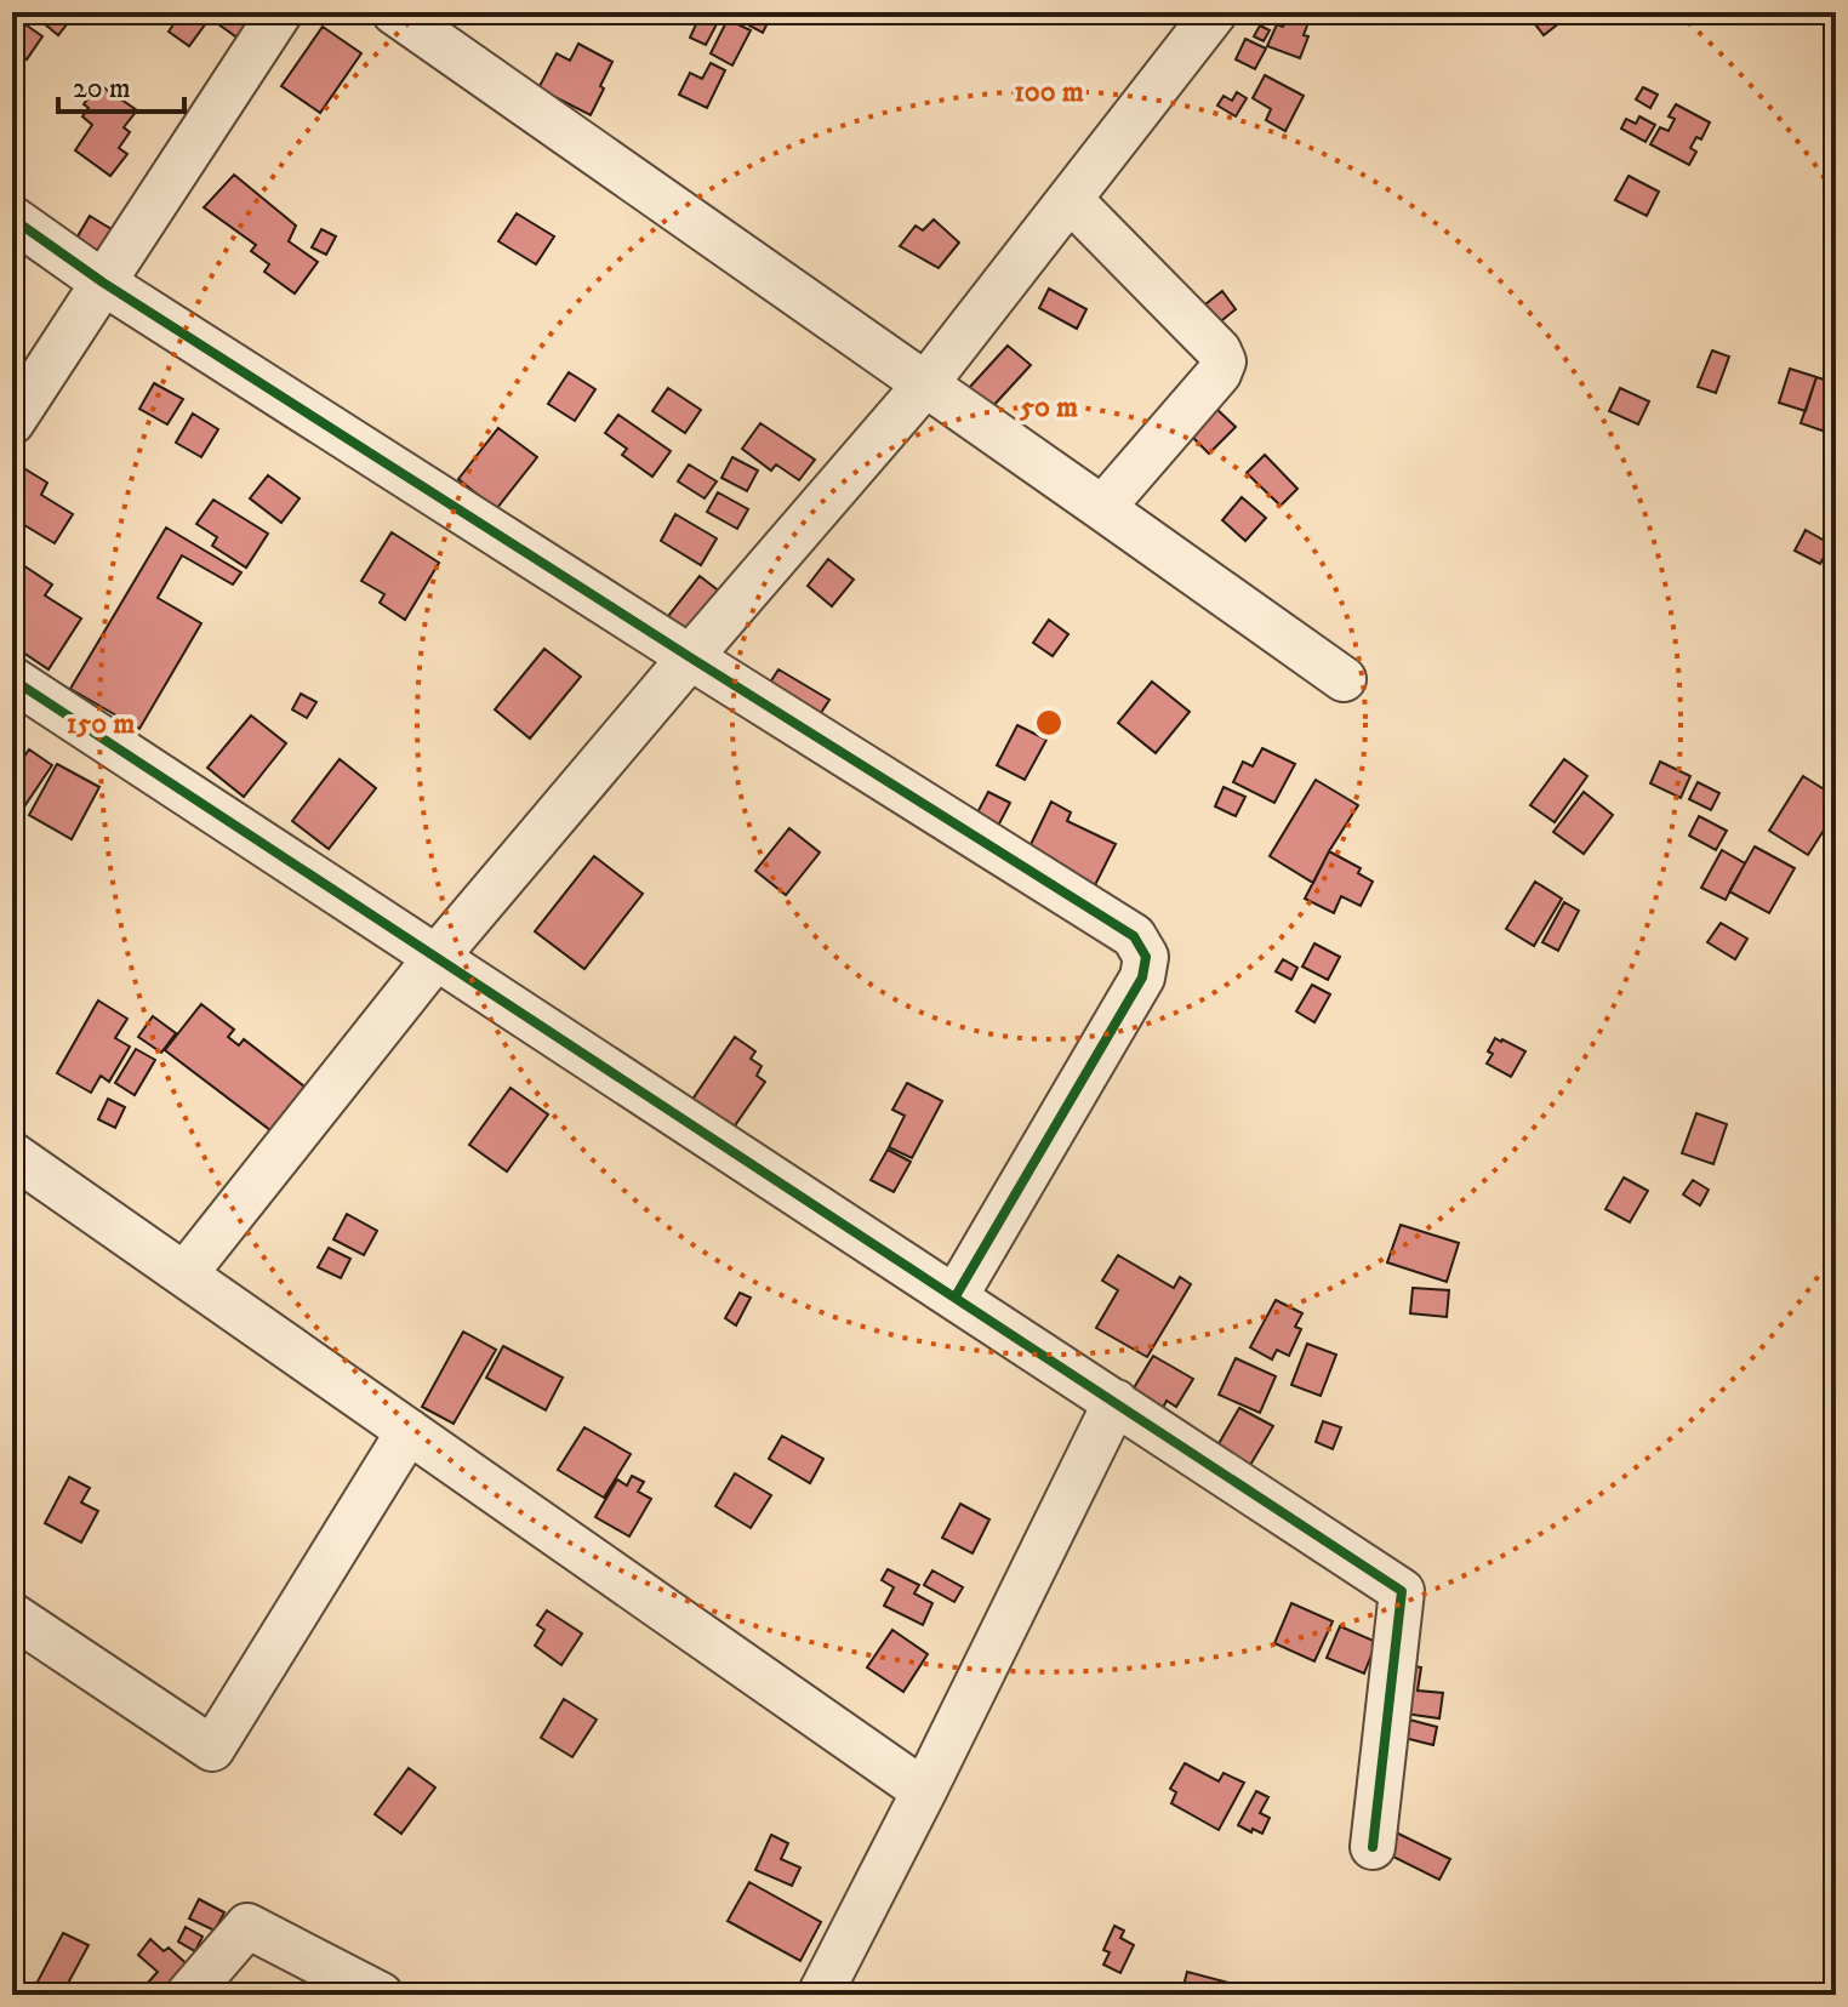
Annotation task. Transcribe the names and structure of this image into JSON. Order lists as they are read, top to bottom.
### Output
{
  "scale_bar": "20 m",
  "rings": ["100 m", "50 m", "150 m"]
}
